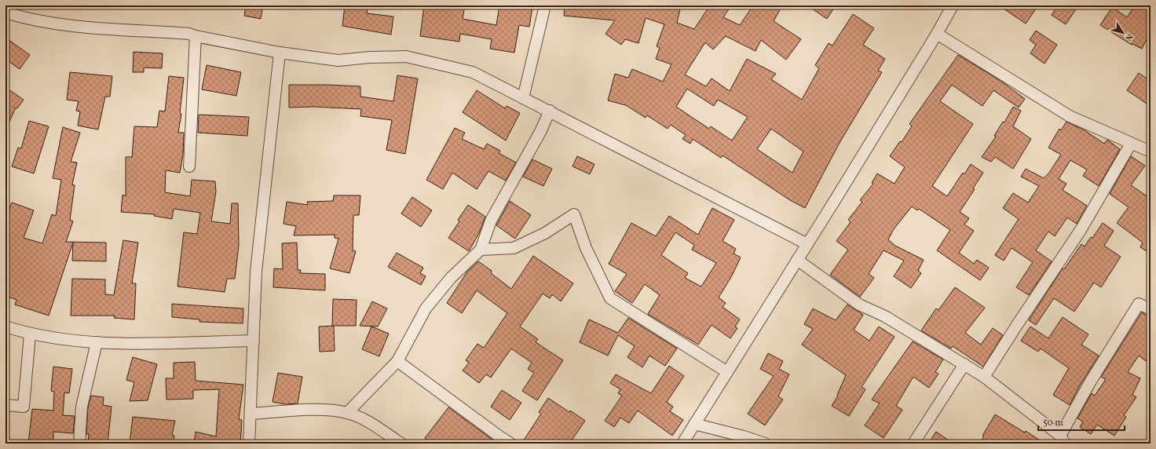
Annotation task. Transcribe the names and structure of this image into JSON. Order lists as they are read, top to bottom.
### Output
{
  "scale_bar": "50 m",
  "north": "bottom right"
}
